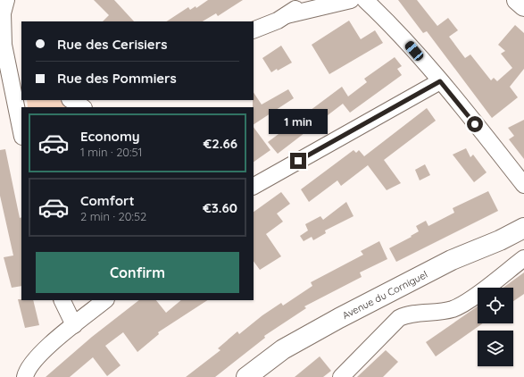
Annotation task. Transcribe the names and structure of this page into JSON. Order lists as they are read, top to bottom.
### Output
{
  "streets": {
    "street": ["Avenue du Corniguel"]
  },
  "page": {
    "banner": ["Rue des Cerisiers", "Rue des Pommiers"],
    "bubble": "1 min",
    "list": [
      {
        "name": "Economy",
        "note": "1 min · 20:51",
        "value": "€2.66"
      },
      {
        "name": "Comfort",
        "note": "2 min · 20:52",
        "value": "€3.60"
      }
    ],
    "buttons": "Confirm"
  }
}
